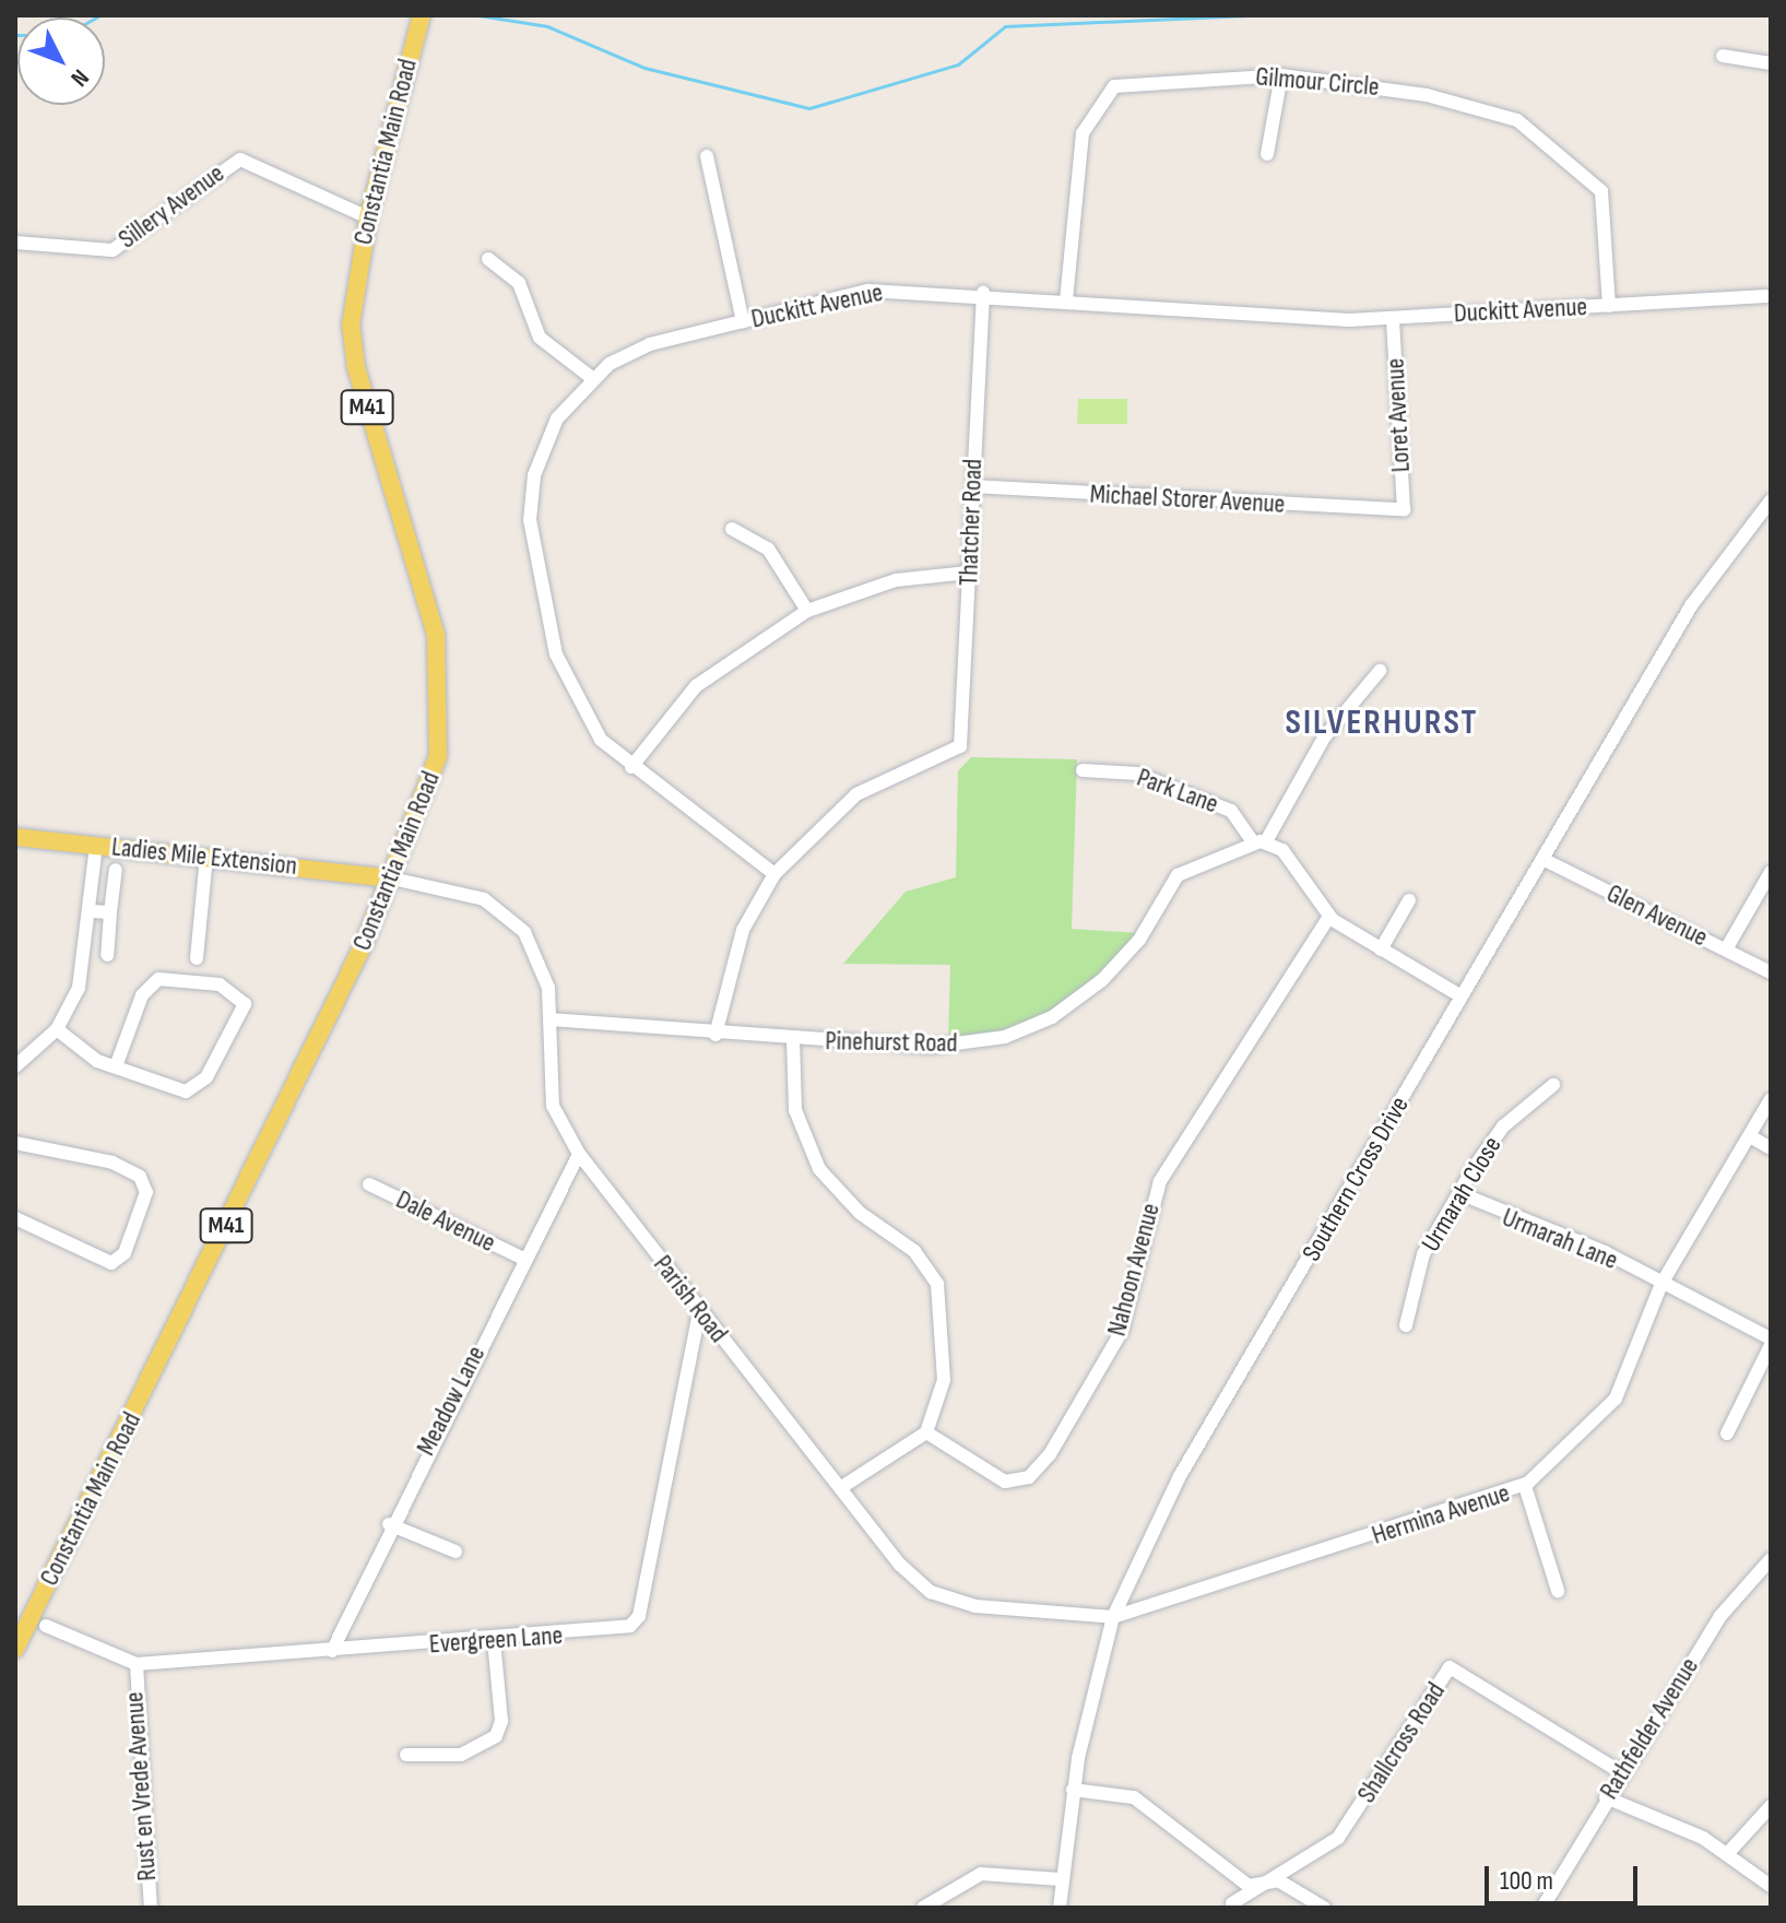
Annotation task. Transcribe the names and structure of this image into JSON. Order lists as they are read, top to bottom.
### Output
{
  "streets": {
    "main road": ["Constantia Main Road", "M41", "Ladies Mile Extension"],
    "street": [
      "Gilmour Circle",
      "Sillery Avenue",
      "Duckitt Avenue",
      "Loret Avenue",
      "Michael Storer Avenue",
      "Thatcher Road",
      "Park Lane",
      "Glen Avenue",
      "Pinehurst Road",
      "Southern Cross Drive",
      "Urmarah Close",
      "Dale Avenue",
      "Urmarah Lane",
      "Nahoon Avenue",
      "Parish Road",
      "Meadow Lane",
      "Hermina Avenue",
      "Evergreen Lane",
      "Rathfelder Avenue",
      "Shallcross Road",
      "Rust en Vrede Avenue"
    ]
  },
  "crossings": [
    ["Gilmour Circle", "Duckitt Avenue"],
    ["Constantia Main Road", "Sillery Avenue"],
    ["Constantia Main Road", "Ladies Mile Extension"],
    ["Constantia Main Road", "Parish Road"],
    ["Duckitt Avenue", "Loret Avenue"],
    ["Duckitt Avenue", "Thatcher Road"],
    ["Loret Avenue", "Michael Storer Avenue"],
    ["Michael Storer Avenue", "Thatcher Road"],
    ["Park Lane", "Pinehurst Road"],
    ["Ladies Mile Extension", "Parish Road"],
    ["Glen Avenue", "Southern Cross Drive"],
    ["Pinehurst Road", "Parish Road"],
    ["Southern Cross Drive", "Parish Road"],
    ["Southern Cross Drive", "Hermina Avenue"],
    ["Urmarah Close", "Urmarah Lane"],
    ["Dale Avenue", "Meadow Lane"],
    ["Urmarah Lane", "Hermina Avenue"],
    ["Parish Road", "Meadow Lane"],
    ["Parish Road", "Hermina Avenue"],
    ["Parish Road", "Evergreen Lane"],
    ["Meadow Lane", "Evergreen Lane"],
    ["Evergreen Lane", "Rust en Vrede Avenue"],
    ["Rathfelder Avenue", "Shallcross Road"]
  ],
  "districts": ["SILVERHURST"],
  "scale_bar": "100 m",
  "north": "bottom right"
}
